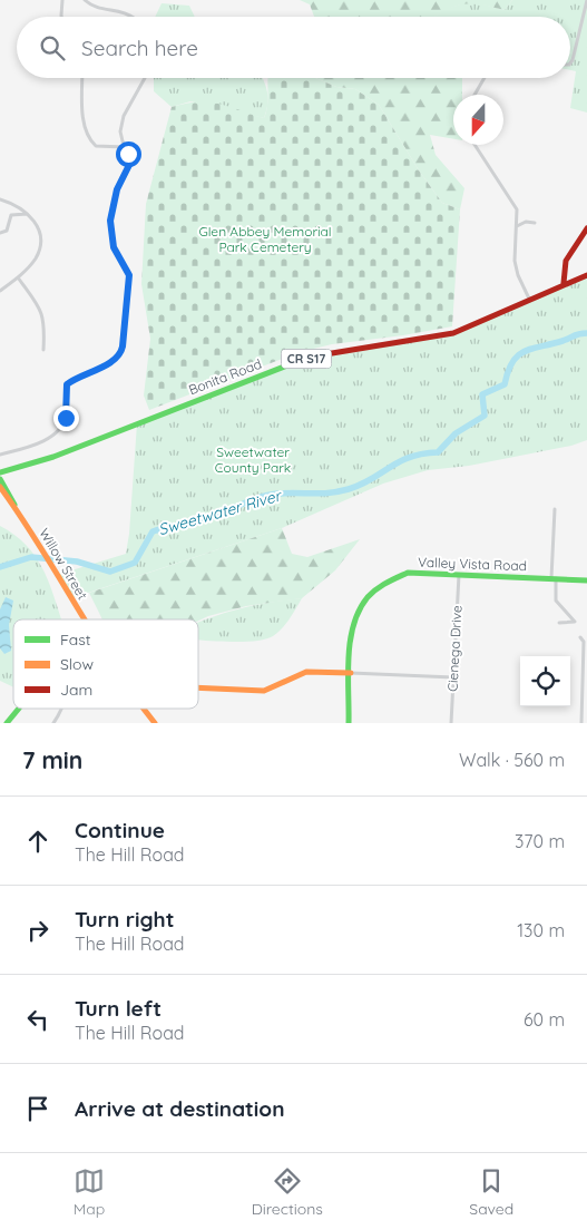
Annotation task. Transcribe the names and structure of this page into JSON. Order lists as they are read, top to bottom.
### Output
{
  "streets": {
    "main road": [
      "CR S17",
      "Bonita Road",
      "Willow Street",
      "Valley Vista Road"
    ],
    "street": ["Cienega Drive"]
  },
  "crossings": [
    ["Valley Vista Road", "Cienega Drive"]
  ],
  "water": ["Sweetwater River"],
  "parks": ["Glen Abbey Memorial Park Cemetery", "Sweetwater County Park"],
  "legend": ["Fast", "Slow", "Jam"],
  "north": "bottom",
  "page": {
    "search": "Search here",
    "heading": ["7 min", "Walk · 560 m"],
    "list": [
      ["Continue", "The Hill Road", "370 m"],
      ["Turn right", "The Hill Road", "130 m"],
      ["Turn left", "The Hill Road", "60 m"],
      "Arrive at destination"
    ],
    "nav": ["Map", "Directions", "Saved"]
  }
}
